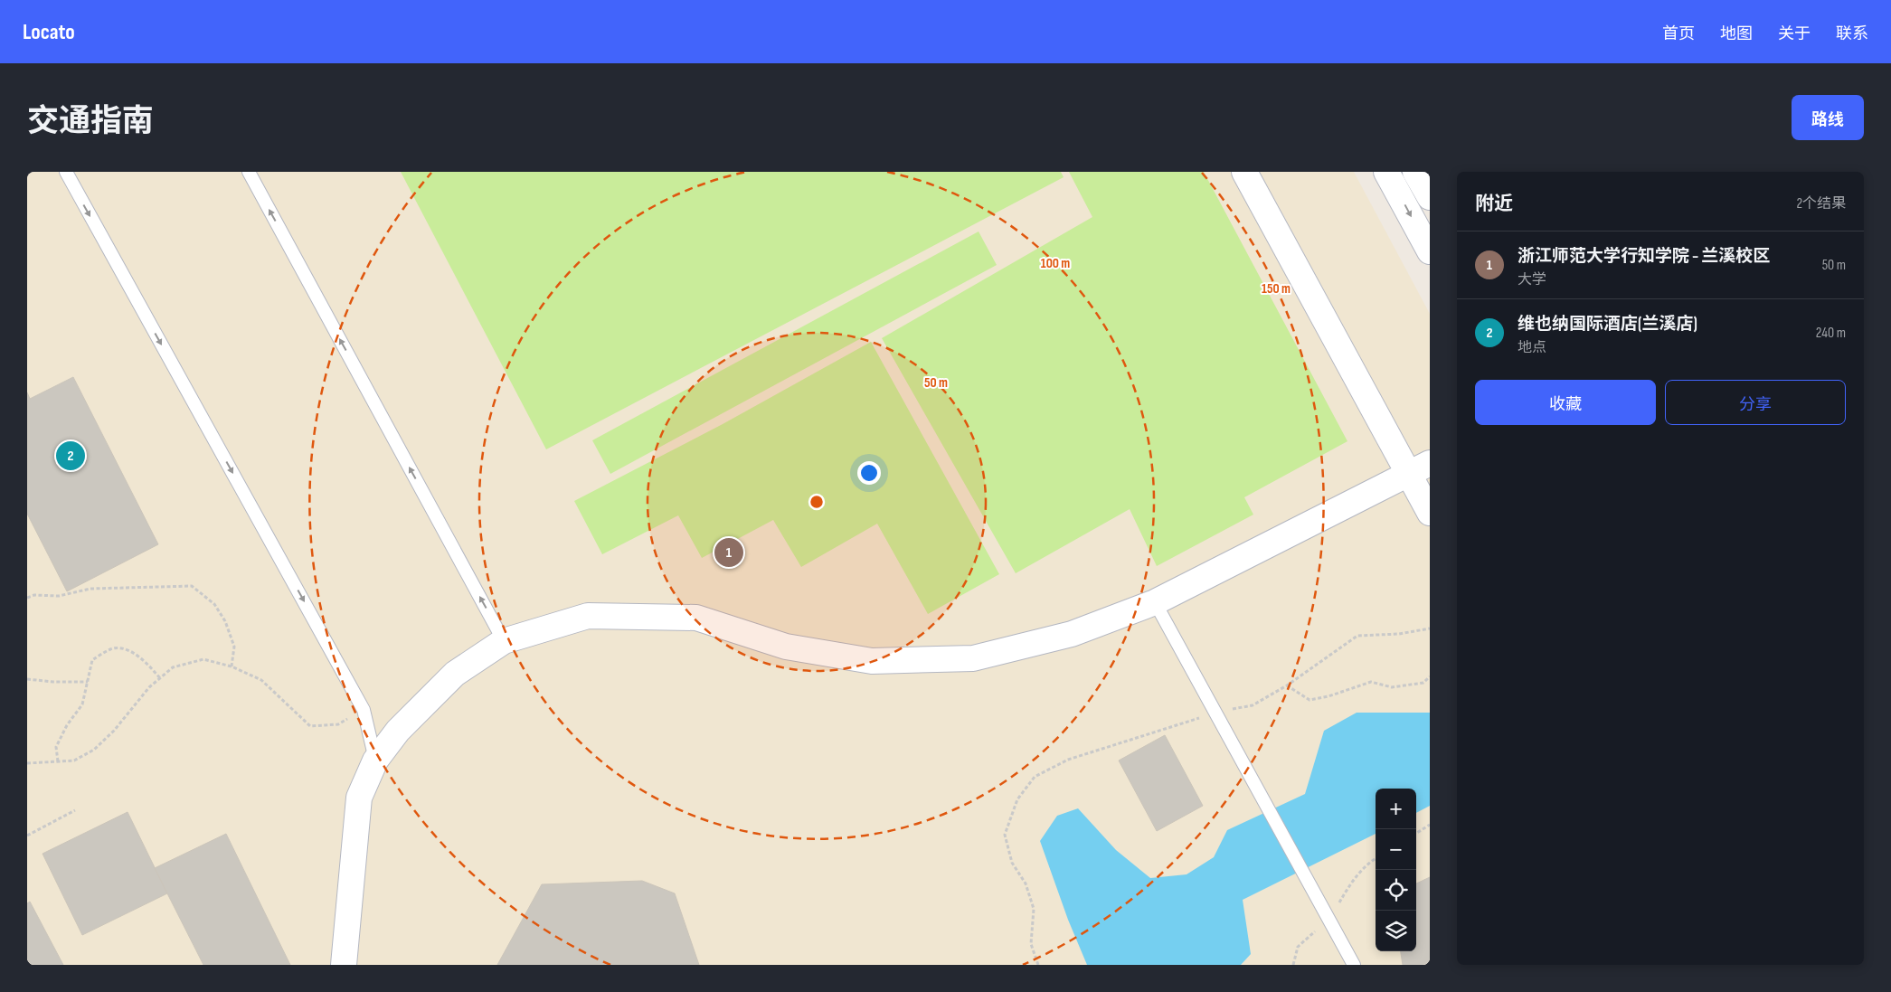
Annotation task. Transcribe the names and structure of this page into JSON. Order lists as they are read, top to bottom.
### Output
{
  "page": {
    "header": "Locato",
    "nav": [
      "首页",
      "地图",
      "关于",
      "联系"
    ],
    "title": "交通指南",
    "buttons": [
      "路线",
      ["收藏", "分享"]
    ],
    "heading": ["附近", "2个结果"],
    "list": [
      {
        "mark": "1",
        "name": "浙江师范大学行知学院 - 兰溪校区",
        "note": "大学",
        "value": "50 m"
      },
      {
        "mark": "2",
        "name": "维也纳国际酒店(兰溪店)",
        "note": "地点",
        "value": "240 m"
      }
    ],
    "pins": ["2", "1"],
    "map_buttons": ["+", "−"]
  },
  "rings": ["100 m", "150 m", "50 m"]
}
